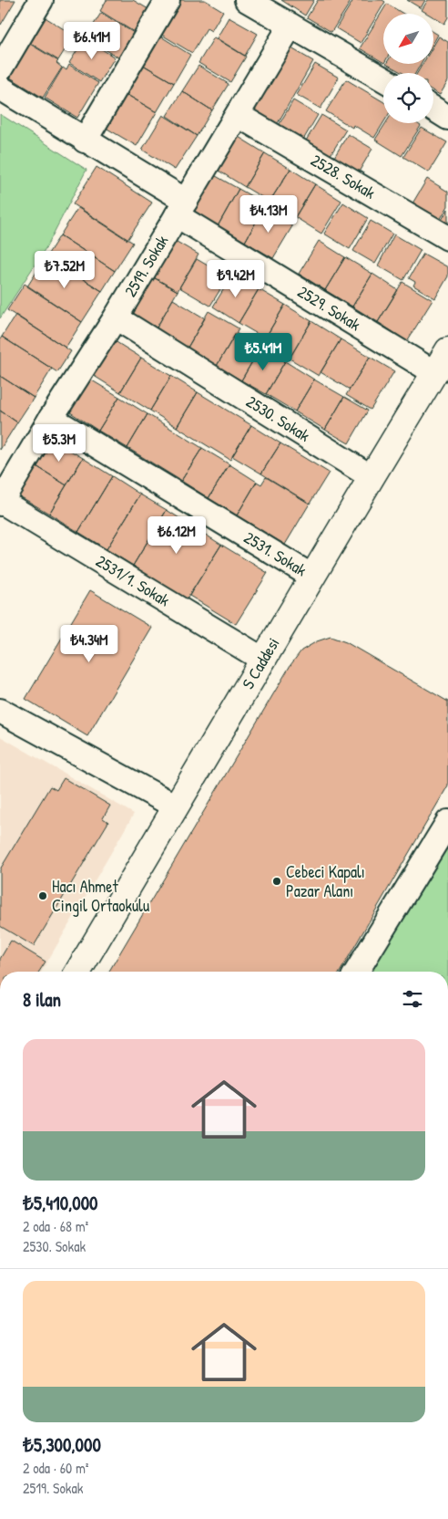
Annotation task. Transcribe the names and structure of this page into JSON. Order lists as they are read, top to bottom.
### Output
{
  "streets": {
    "main road": ["S Caddesi"],
    "street": [
      "2528. Sokak",
      "2519. Sokak",
      "2529. Sokak",
      "2530. Sokak",
      "2531. Sokak",
      "2531/1. Sokak"
    ]
  },
  "crossings": [
    ["2528. Sokak", "2519. Sokak"],
    ["2519. Sokak", "2529. Sokak"],
    ["2519. Sokak", "2530. Sokak"],
    ["2519. Sokak", "2531. Sokak"],
    ["2519. Sokak", "2531/1. Sokak"],
    ["2529. Sokak", "S Caddesi"],
    ["2530. Sokak", "S Caddesi"],
    ["2531. Sokak", "S Caddesi"],
    ["2531/1. Sokak", "S Caddesi"]
  ],
  "places": ["Cebeci Kapalı Pazar Alanı", "Hacı Ahmet Cingil Ortaokulu"],
  "north": "bottom left",
  "page": {
    "price": [
      "₺6.41M",
      "₺4.13M",
      "₺7.52M",
      "₺9.42M",
      "₺5.41M",
      "₺5.3M",
      "₺6.12M",
      "₺4.34M"
    ],
    "heading": "8 ilan",
    "list": [
      {
        "name": "₺5,410,000",
        "note": "2 oda · 68 m² · 2530. Sokak"
      },
      {
        "name": "₺5,300,000",
        "note": "2 oda · 60 m² · 2519. Sokak"
      }
    ]
  }
}
